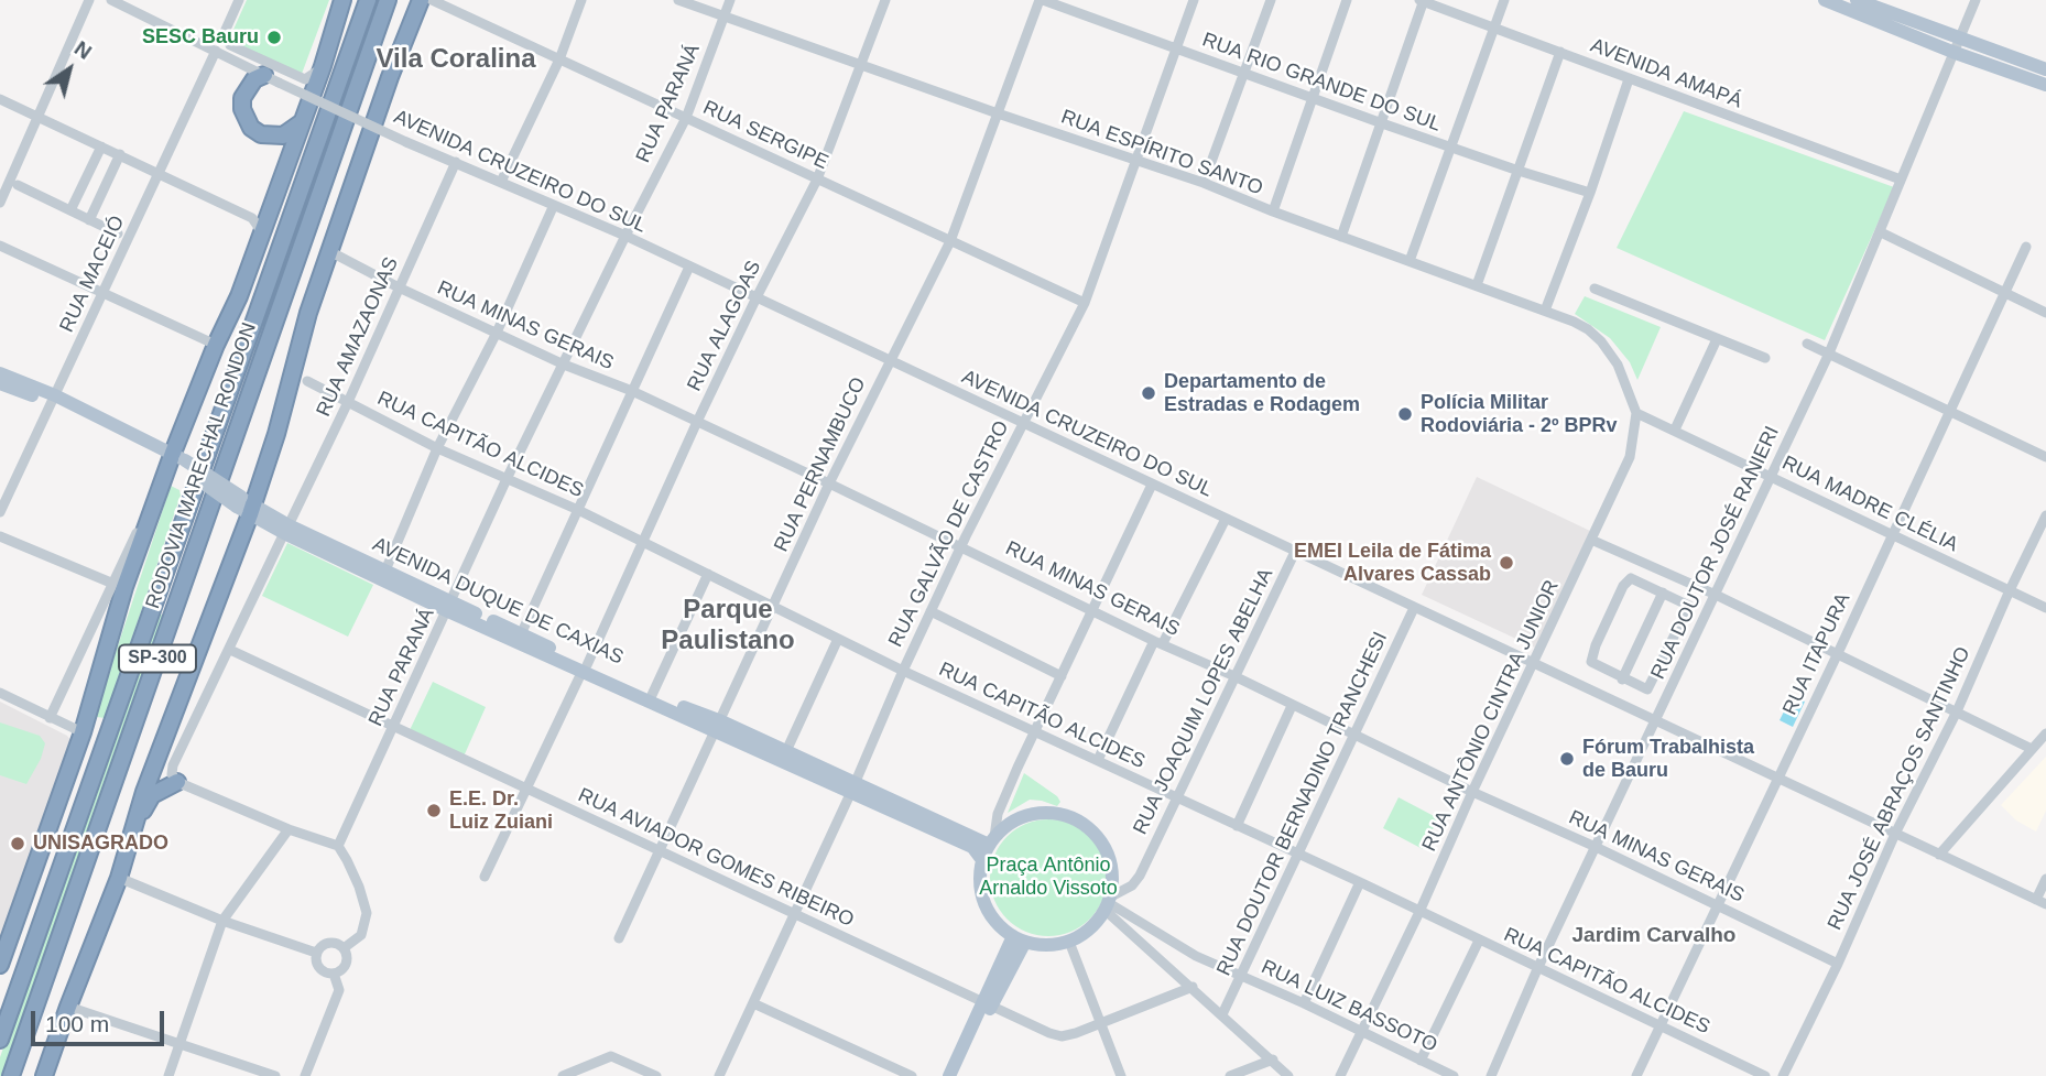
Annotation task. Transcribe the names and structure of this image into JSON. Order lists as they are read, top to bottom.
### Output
{
  "streets": {
    "highway": ["RODOVIA MARECHAL RONDON", "SP-300"],
    "main road": ["AVENIDA DUQUE DE CAXIAS"],
    "street": [
      "AVENIDA AMAPÁ",
      "RUA RIO GRANDE DO SUL",
      "RUA PARANÁ",
      "RUA SERGIPE",
      "RUA ESPÍRITO SANTO",
      "AVENIDA CRUZEIRO DO SUL",
      "RUA MACEIÓ",
      "RUA MINAS GERAIS",
      "RUA ALAGOAS",
      "RUA AMAZAONAS",
      "RUA CAPITÃO ALCIDES",
      "RUA PERNAMBUCO",
      "RUA MADRE CLÉLIA",
      "RUA GALVÃO DE CASTRO",
      "RUA DOUTOR JOSÉ RANIERI",
      "RUA ITAPURA",
      "RUA JOAQUIM LOPES ABELHA",
      "RUA ANTÔNIO CINTRA JUNIOR",
      "RUA JOSÉ ABRAÇOS SANTINHO",
      "RUA DOUTOR BERNADINO TRANCHESI",
      "RUA AVIADOR GOMES RIBEIRO",
      "RUA LUIZ BASSOTO"
    ]
  },
  "crossings": [
    ["AVENIDA AMAPÁ", "RUA DOUTOR JOSÉ RANIERI"],
    ["RUA RIO GRANDE DO SUL", "RUA PERNAMBUCO"],
    ["RUA RIO GRANDE DO SUL", "RUA GALVÃO DE CASTRO"],
    ["RUA PARANÁ", "RUA SERGIPE"],
    ["RUA PARANÁ", "RUA ESPÍRITO SANTO"],
    ["RUA PARANÁ", "AVENIDA CRUZEIRO DO SUL"],
    ["RUA PARANÁ", "RUA MINAS GERAIS"],
    ["RUA PARANÁ", "RUA CAPITÃO ALCIDES"],
    ["RUA PARANÁ", "AVENIDA DUQUE DE CAXIAS"],
    ["RUA PARANÁ", "RUA AVIADOR GOMES RIBEIRO"],
    ["RUA SERGIPE", "RUA ALAGOAS"],
    ["RUA SERGIPE", "RUA PERNAMBUCO"],
    ["RUA SERGIPE", "RUA GALVÃO DE CASTRO"],
    ["RUA ESPÍRITO SANTO", "RUA ALAGOAS"],
    ["RUA ESPÍRITO SANTO", "RUA PERNAMBUCO"],
    ["RUA ESPÍRITO SANTO", "RUA GALVÃO DE CASTRO"],
    ["RUA ESPÍRITO SANTO", "RUA ANTÔNIO CINTRA JUNIOR"],
    ["AVENIDA CRUZEIRO DO SUL", "RUA MACEIÓ"],
    ["AVENIDA CRUZEIRO DO SUL", "RUA ALAGOAS"],
    ["AVENIDA CRUZEIRO DO SUL", "RUA AMAZAONAS"],
    ["AVENIDA CRUZEIRO DO SUL", "RUA PERNAMBUCO"],
    ["AVENIDA CRUZEIRO DO SUL", "RUA GALVÃO DE CASTRO"],
    ["AVENIDA CRUZEIRO DO SUL", "RUA DOUTOR JOSÉ RANIERI"],
    ["AVENIDA CRUZEIRO DO SUL", "RUA ITAPURA"],
    ["AVENIDA CRUZEIRO DO SUL", "RUA JOAQUIM LOPES ABELHA"],
    ["AVENIDA CRUZEIRO DO SUL", "RUA ANTÔNIO CINTRA JUNIOR"],
    ["AVENIDA CRUZEIRO DO SUL", "RUA JOSÉ ABRAÇOS SANTINHO"],
    ["AVENIDA CRUZEIRO DO SUL", "RUA DOUTOR BERNADINO TRANCHESI"],
    ["RUA MACEIÓ", "AVENIDA DUQUE DE CAXIAS"],
    ["RUA MINAS GERAIS", "RUA ALAGOAS"],
    ["RUA MINAS GERAIS", "RUA AMAZAONAS"],
    ["RUA MINAS GERAIS", "RUA PERNAMBUCO"],
    ["RUA MINAS GERAIS", "RUA GALVÃO DE CASTRO"],
    ["RUA MINAS GERAIS", "RUA DOUTOR JOSÉ RANIERI"],
    ["RUA MINAS GERAIS", "RUA ITAPURA"],
    ["RUA MINAS GERAIS", "RUA JOAQUIM LOPES ABELHA"],
    ["RUA MINAS GERAIS", "RUA ANTÔNIO CINTRA JUNIOR"],
    ["RUA MINAS GERAIS", "RUA JOSÉ ABRAÇOS SANTINHO"],
    ["RUA MINAS GERAIS", "RUA DOUTOR BERNADINO TRANCHESI"],
    ["RUA ALAGOAS", "RUA CAPITÃO ALCIDES"],
    ["RUA ALAGOAS", "AVENIDA DUQUE DE CAXIAS"],
    ["RUA ALAGOAS", "RUA AVIADOR GOMES RIBEIRO"],
    ["RUA AMAZAONAS", "RUA CAPITÃO ALCIDES"],
    ["RUA AMAZAONAS", "AVENIDA DUQUE DE CAXIAS"],
    ["RUA AMAZAONAS", "RUA AVIADOR GOMES RIBEIRO"],
    ["RUA CAPITÃO ALCIDES", "RUA PERNAMBUCO"],
    ["RUA CAPITÃO ALCIDES", "RUA GALVÃO DE CASTRO"],
    ["RUA CAPITÃO ALCIDES", "RUA DOUTOR JOSÉ RANIERI"],
    ["RUA CAPITÃO ALCIDES", "RUA ITAPURA"],
    ["RUA CAPITÃO ALCIDES", "RUA JOAQUIM LOPES ABELHA"],
    ["RUA CAPITÃO ALCIDES", "RUA ANTÔNIO CINTRA JUNIOR"],
    ["RUA CAPITÃO ALCIDES", "RUA DOUTOR BERNADINO TRANCHESI"],
    ["RUA PERNAMBUCO", "AVENIDA DUQUE DE CAXIAS"],
    ["RUA PERNAMBUCO", "RUA AVIADOR GOMES RIBEIRO"],
    ["RUA MADRE CLÉLIA", "RUA DOUTOR JOSÉ RANIERI"],
    ["RUA MADRE CLÉLIA", "RUA ITAPURA"],
    ["RUA MADRE CLÉLIA", "RUA ANTÔNIO CINTRA JUNIOR"],
    ["RUA MADRE CLÉLIA", "RUA JOSÉ ABRAÇOS SANTINHO"],
    ["RUA GALVÃO DE CASTRO", "AVENIDA DUQUE DE CAXIAS"],
    ["RUA GALVÃO DE CASTRO", "RUA AVIADOR GOMES RIBEIRO"],
    ["AVENIDA DUQUE DE CAXIAS", "RUA JOAQUIM LOPES ABELHA"],
    ["AVENIDA DUQUE DE CAXIAS", "RUA LUIZ BASSOTO"],
    ["RUA JOAQUIM LOPES ABELHA", "RUA LUIZ BASSOTO"],
    ["RUA ANTÔNIO CINTRA JUNIOR", "RUA LUIZ BASSOTO"],
    ["RUA DOUTOR BERNADINO TRANCHESI", "RUA LUIZ BASSOTO"]
  ],
  "districts": ["Vila Coralina", "Parque Paulistano", "Jardim Carvalho"],
  "parks": ["Praça Antônio Arnaldo Vissoto"],
  "places": [
    "SESC Bauru",
    "Departamento de Estradas e Rodagem",
    "Polícia Militar Rodoviária - 2º BPRv",
    "EMEI Leila de Fátima Alvares Cassab",
    "Fórum Trabalhista de Bauru",
    "E.E. Dr. Luiz Zuiani",
    "UNISAGRADO"
  ],
  "scale_bar": "100 m",
  "north": "top right"
}
